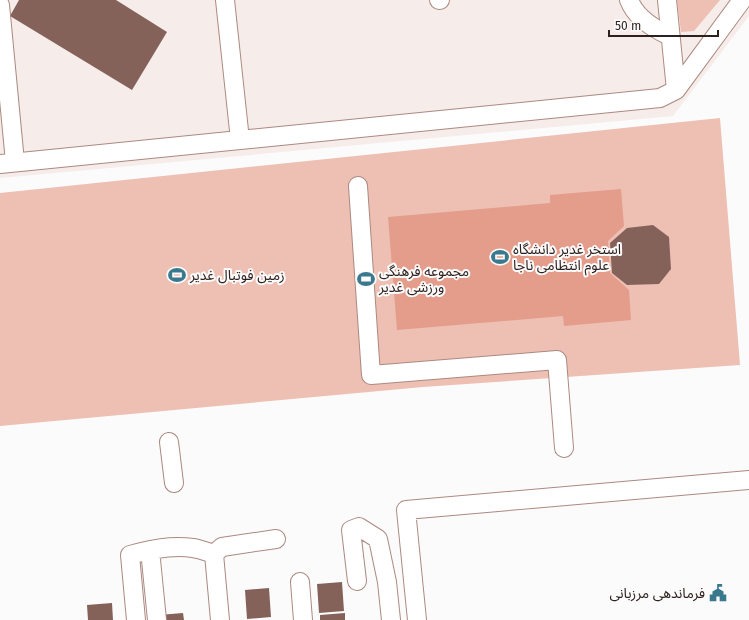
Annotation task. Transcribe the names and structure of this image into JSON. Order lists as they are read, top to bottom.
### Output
{
  "places": {
    "sports": ["استخر غدیر دانشگاه علوم انتظامی ناجا", "زمین فوتبال غدیر", "مجموعه فرهنگی ورزشی غدیر"],
    "public building": ["فرماندهی مرزبانی"]
  },
  "scale_bar": "50 m"
}
